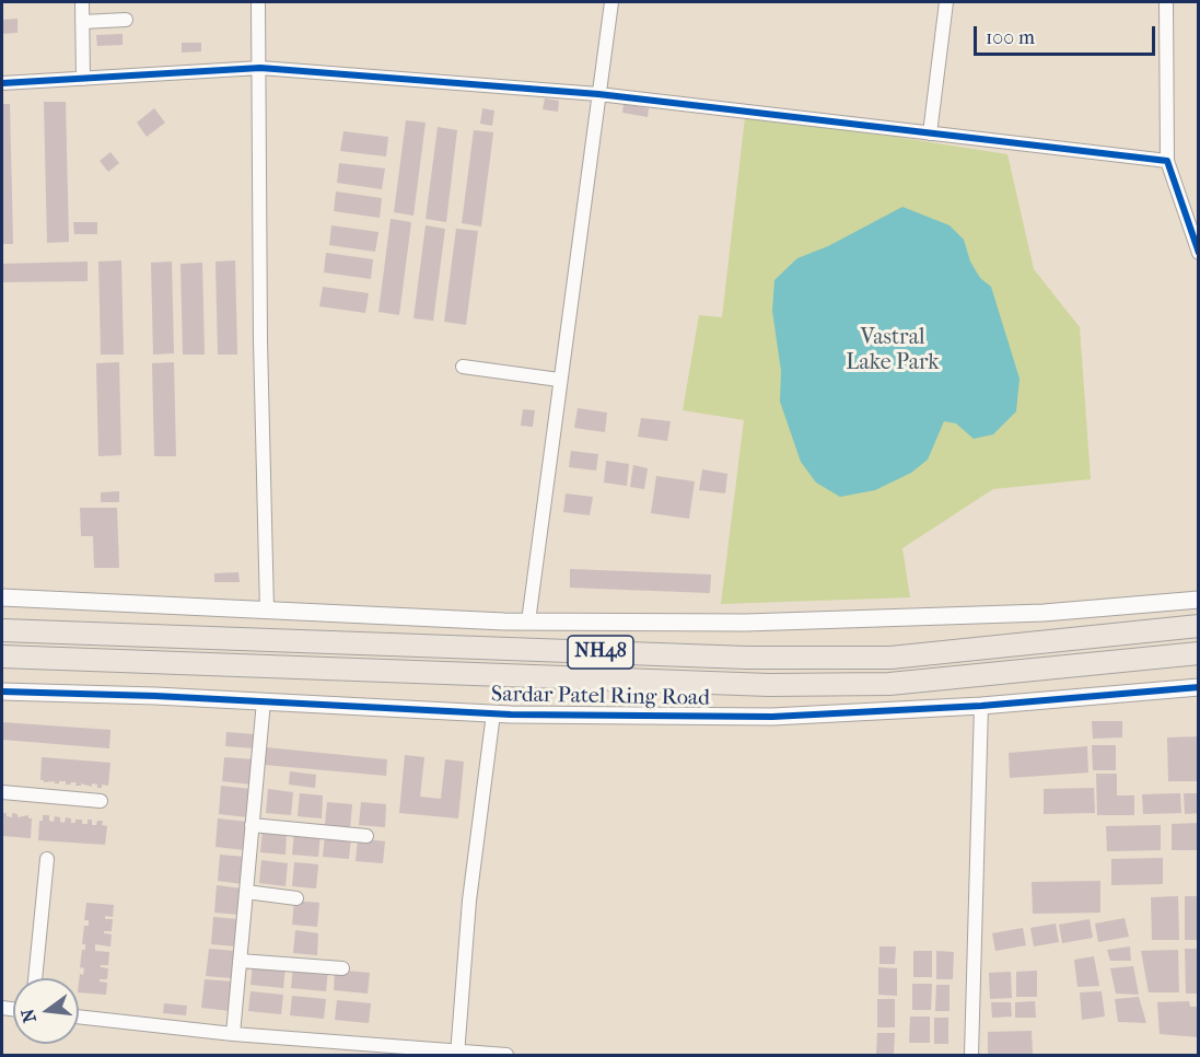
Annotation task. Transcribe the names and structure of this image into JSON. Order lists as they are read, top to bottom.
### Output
{
  "streets": {
    "highway": ["NH48", "Sardar Patel Ring Road"]
  },
  "parks": ["Vastral Lake Park"],
  "scale_bar": "100 m",
  "north": "left"
}
